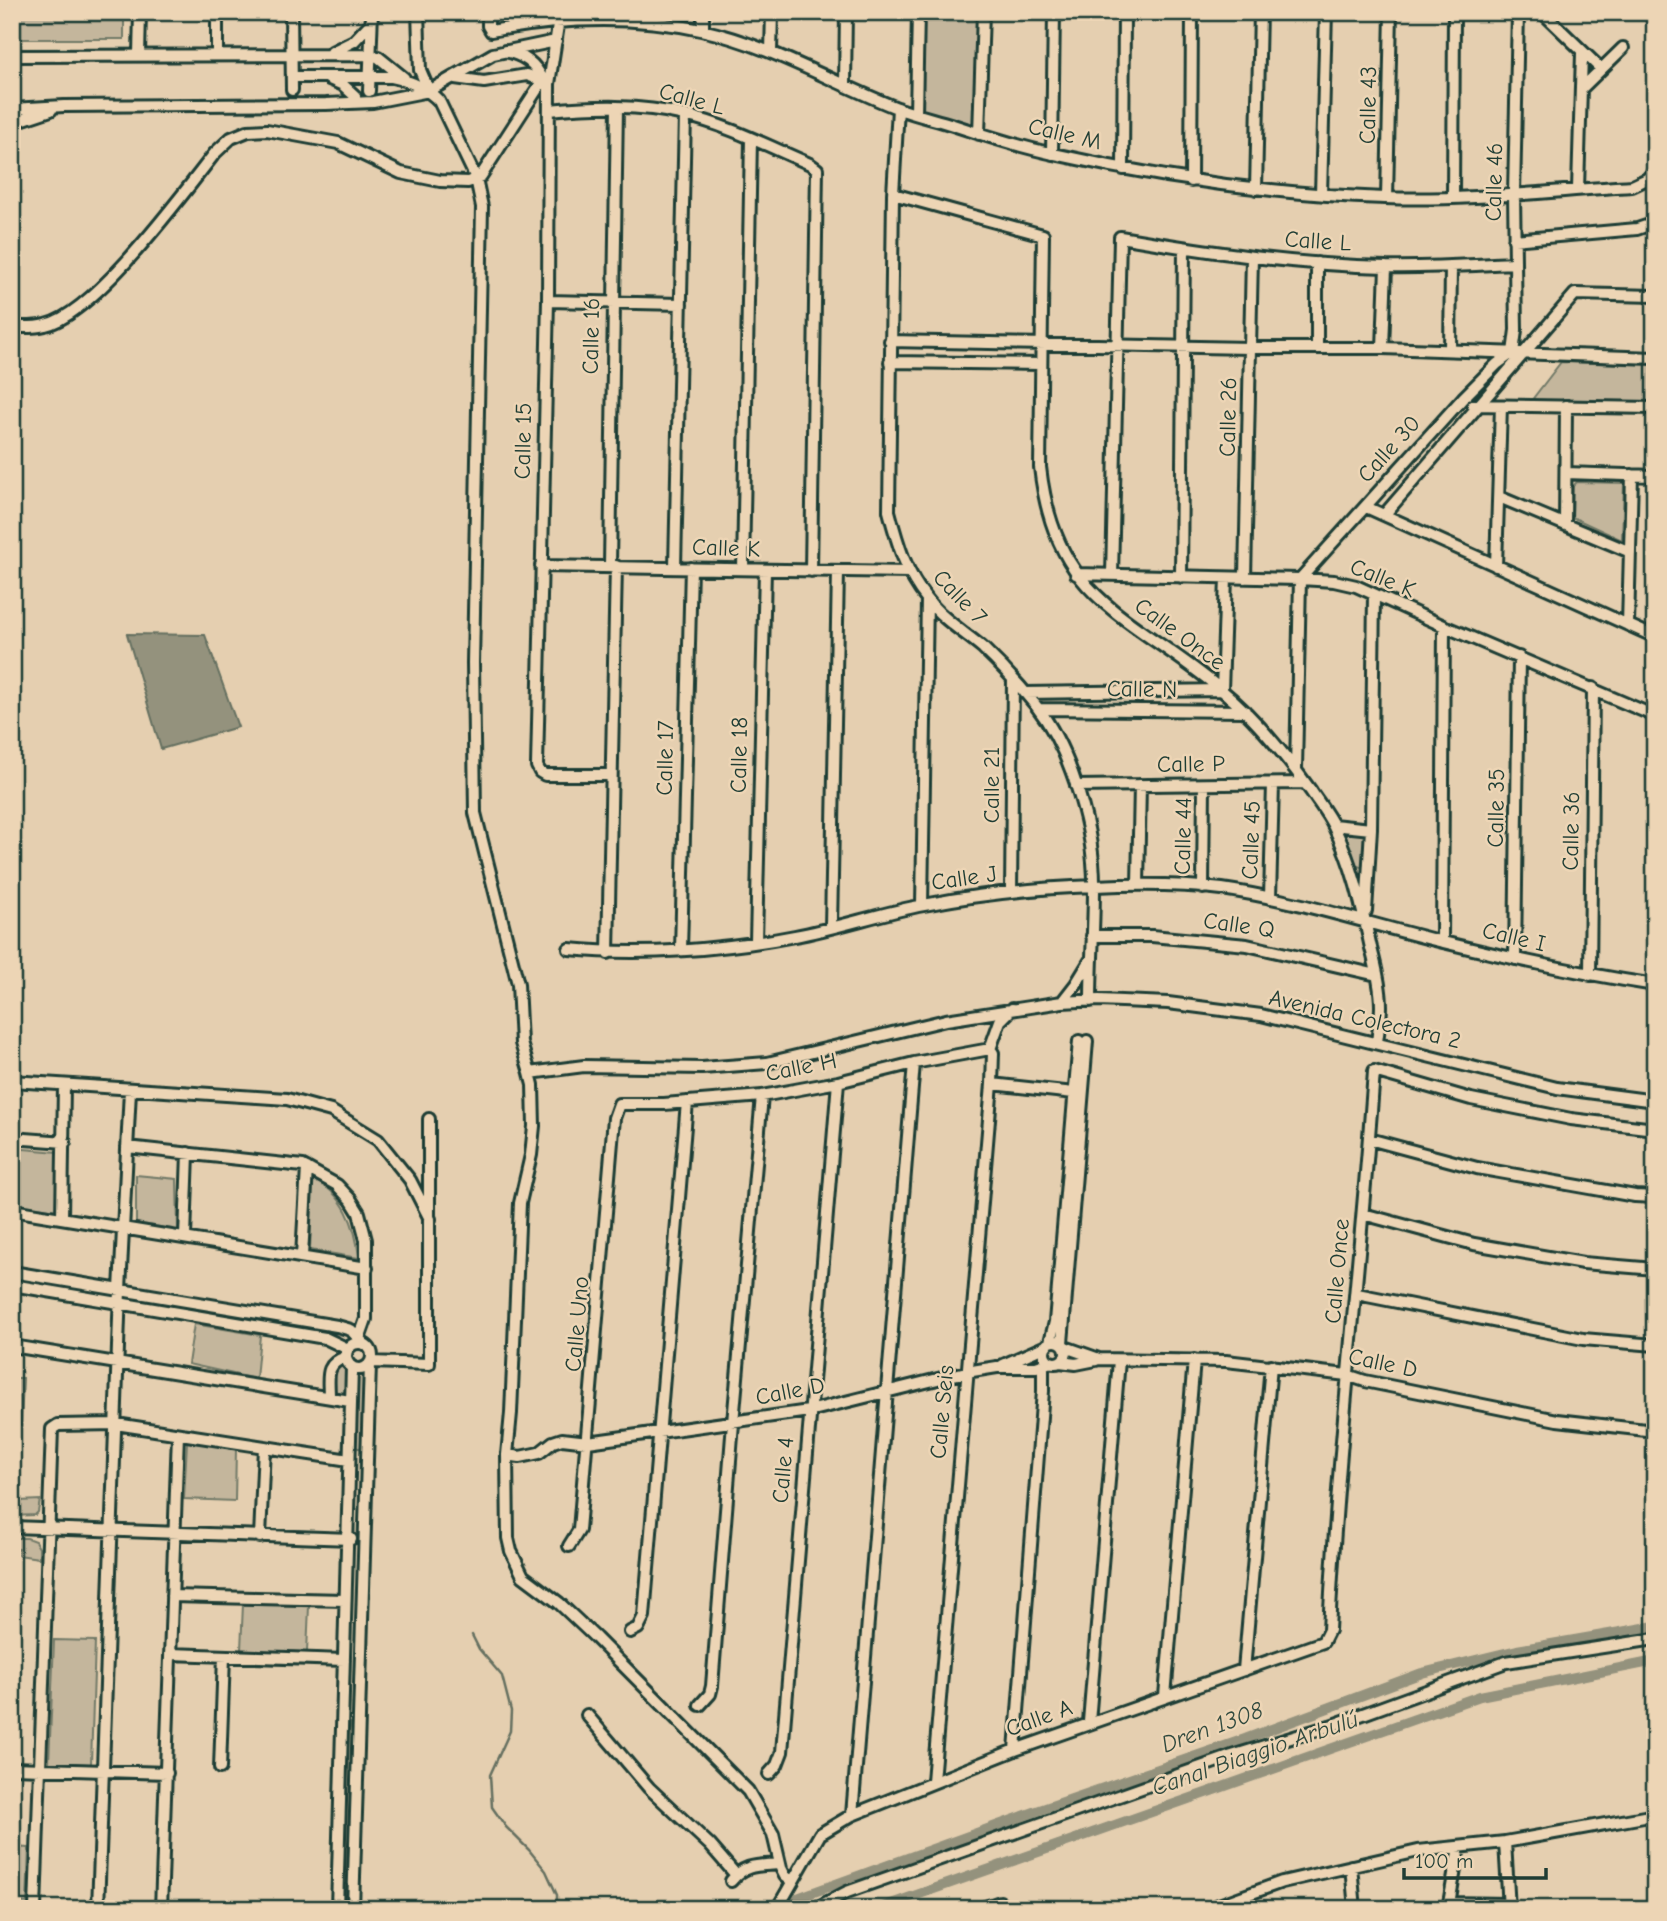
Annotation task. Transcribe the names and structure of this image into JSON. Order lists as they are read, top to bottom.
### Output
{
  "streets": {
    "street": [
      "Calle L",
      "Calle 43",
      "Calle M",
      "Calle 46",
      "Calle 16",
      "Calle 26",
      "Calle 15",
      "Calle 30",
      "Calle K",
      "Calle 7",
      "Calle Once",
      "Calle N",
      "Calle 18",
      "Calle 17",
      "Calle P",
      "Calle 21",
      "Calle 35",
      "Calle 36",
      "Calle 44",
      "Calle 45",
      "Calle J",
      "Calle Q",
      "Calle I",
      "Avenida Colectora 2",
      "Calle H",
      "Calle Uno",
      "Calle D",
      "Calle Seis",
      "Calle 4",
      "Calle A"
    ]
  },
  "crossings": [
    ["Calle L", "Calle 46"],
    ["Calle L", "Calle 16"],
    ["Calle L", "Calle 26"],
    ["Calle L", "Calle 15"],
    ["Calle L", "Calle K"],
    ["Calle 43", "Calle M"],
    ["Calle M", "Calle 46"],
    ["Calle M", "Calle 7"],
    ["Calle 46", "Calle 30"],
    ["Calle 16", "Calle 15"],
    ["Calle 16", "Calle K"],
    ["Calle 16", "Calle J"],
    ["Calle 26", "Calle K"],
    ["Calle 15", "Calle K"],
    ["Calle 30", "Calle K"],
    ["Calle K", "Calle 7"],
    ["Calle K", "Calle Once"],
    ["Calle K", "Calle 18"],
    ["Calle K", "Calle 17"],
    ["Calle K", "Calle 35"],
    ["Calle K", "Calle 36"],
    ["Calle 7", "Calle Once"],
    ["Calle 7", "Calle N"],
    ["Calle 7", "Calle P"],
    ["Calle 7", "Calle 21"],
    ["Calle 7", "Calle J"],
    ["Calle 7", "Calle Q"],
    ["Calle 7", "Avenida Colectora 2"],
    ["Calle Once", "Calle N"],
    ["Calle Once", "Calle P"],
    ["Calle Once", "Calle J"],
    ["Calle Once", "Calle Q"],
    ["Calle Once", "Calle I"],
    ["Calle Once", "Avenida Colectora 2"],
    ["Calle Once", "Calle D"],
    ["Calle Once", "Calle A"],
    ["Calle 18", "Calle J"],
    ["Calle 17", "Calle J"],
    ["Calle P", "Calle 44"],
    ["Calle P", "Calle 45"],
    ["Calle 21", "Calle J"],
    ["Calle 35", "Calle I"],
    ["Calle 36", "Calle I"],
    ["Calle 44", "Calle J"],
    ["Calle 45", "Calle J"],
    ["Calle J", "Calle I"],
    ["Calle H", "Calle Uno"],
    ["Calle H", "Calle Seis"],
    ["Calle H", "Calle 4"],
    ["Calle Uno", "Calle D"],
    ["Calle D", "Calle Seis"],
    ["Calle D", "Calle 4"],
    ["Calle Seis", "Calle A"]
  ],
  "water": ["Dren 1308", "Canal Biaggio Arbulú"],
  "scale_bar": "100 m"
}
